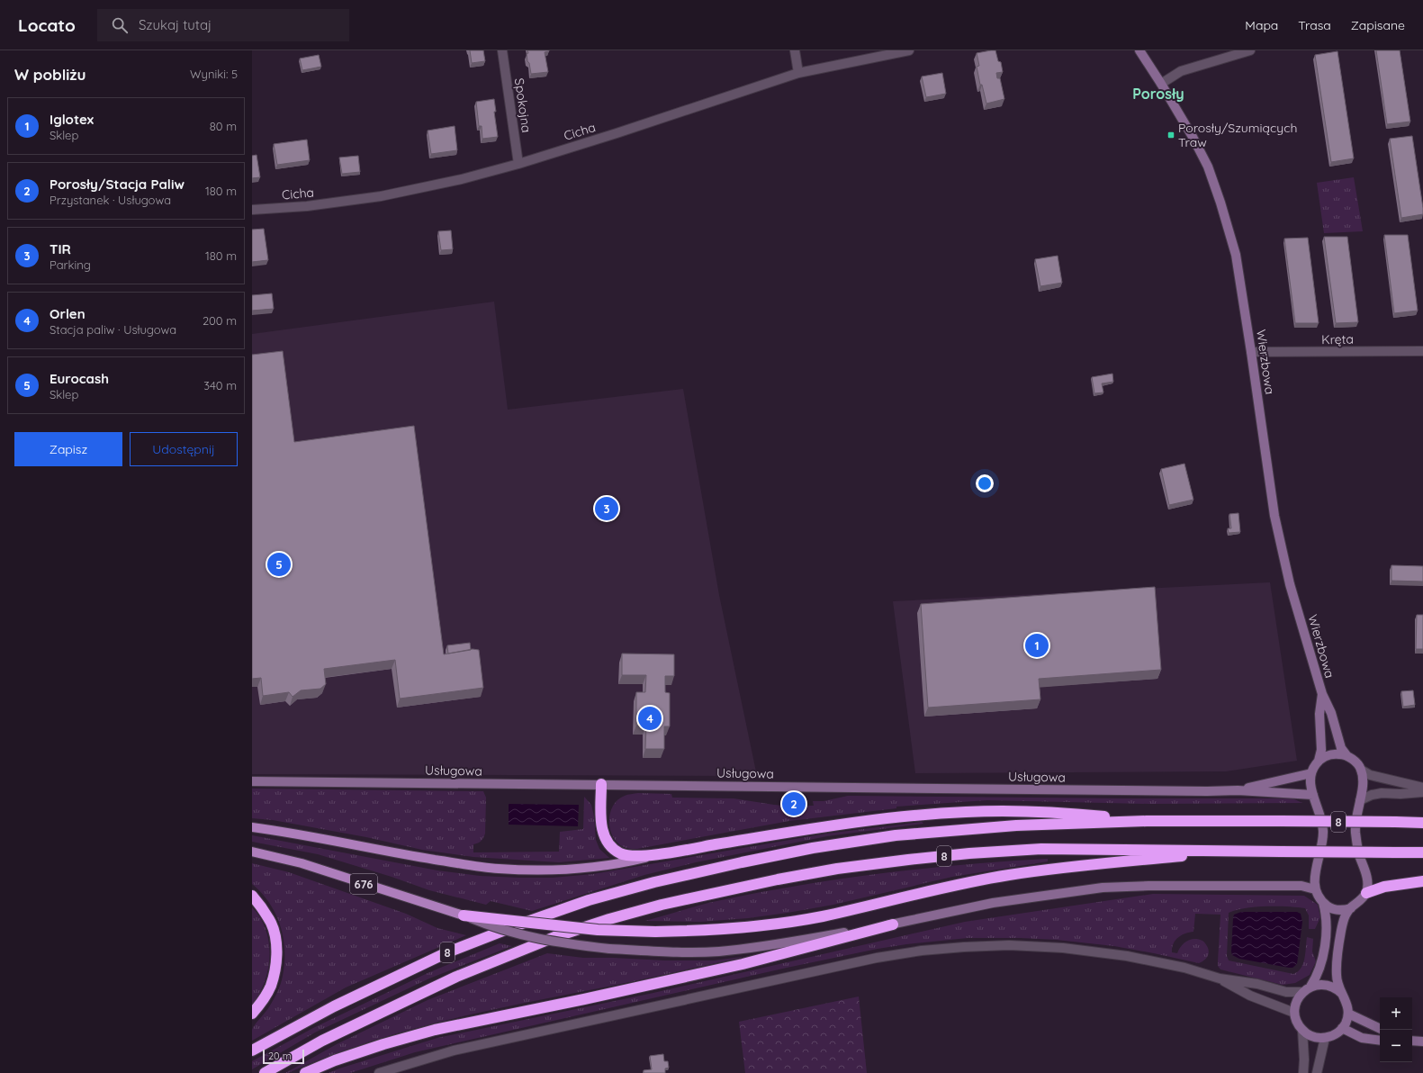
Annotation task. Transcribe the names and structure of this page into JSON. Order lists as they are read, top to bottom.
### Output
{
  "streets": {
    "highway": ["8"],
    "main road": ["676"],
    "street": [
      "Spokojna",
      "Cicha",
      "Kręta",
      "Wierzbowa",
      "Usługowa"
    ]
  },
  "crossings": [
    ["Spokojna", "Cicha"],
    ["Kręta", "Wierzbowa"]
  ],
  "districts": ["Porosły"],
  "places": {
    "transit": ["Porosły/Szumiących Traw"]
  },
  "scale_bar": "20 m",
  "page": {
    "header": "Locato",
    "search": "Szukaj tutaj",
    "nav": ["Mapa", "Trasa", "Zapisane"],
    "heading": ["W pobliżu", "Wyniki: 5"],
    "list": [
      {
        "mark": "1",
        "name": "Iglotex",
        "note": "Sklep",
        "value": "80 m"
      },
      {
        "mark": "2",
        "name": "Porosły/Stacja Paliw",
        "note": "Przystanek · Usługowa",
        "value": "180 m"
      },
      {
        "mark": "3",
        "name": "TIR",
        "note": "Parking",
        "value": "180 m"
      },
      {
        "mark": "4",
        "name": "Orlen",
        "note": "Stacja paliw · Usługowa",
        "value": "200 m"
      },
      {
        "mark": "5",
        "name": "Eurocash",
        "note": "Sklep",
        "value": "340 m"
      }
    ],
    "buttons": ["Zapisz", "Udostępnij"],
    "pins": [
      "3",
      "5",
      "1",
      "4",
      "2"
    ],
    "map_buttons": ["+", "−"],
    "scale": "20 m"
  }
}
